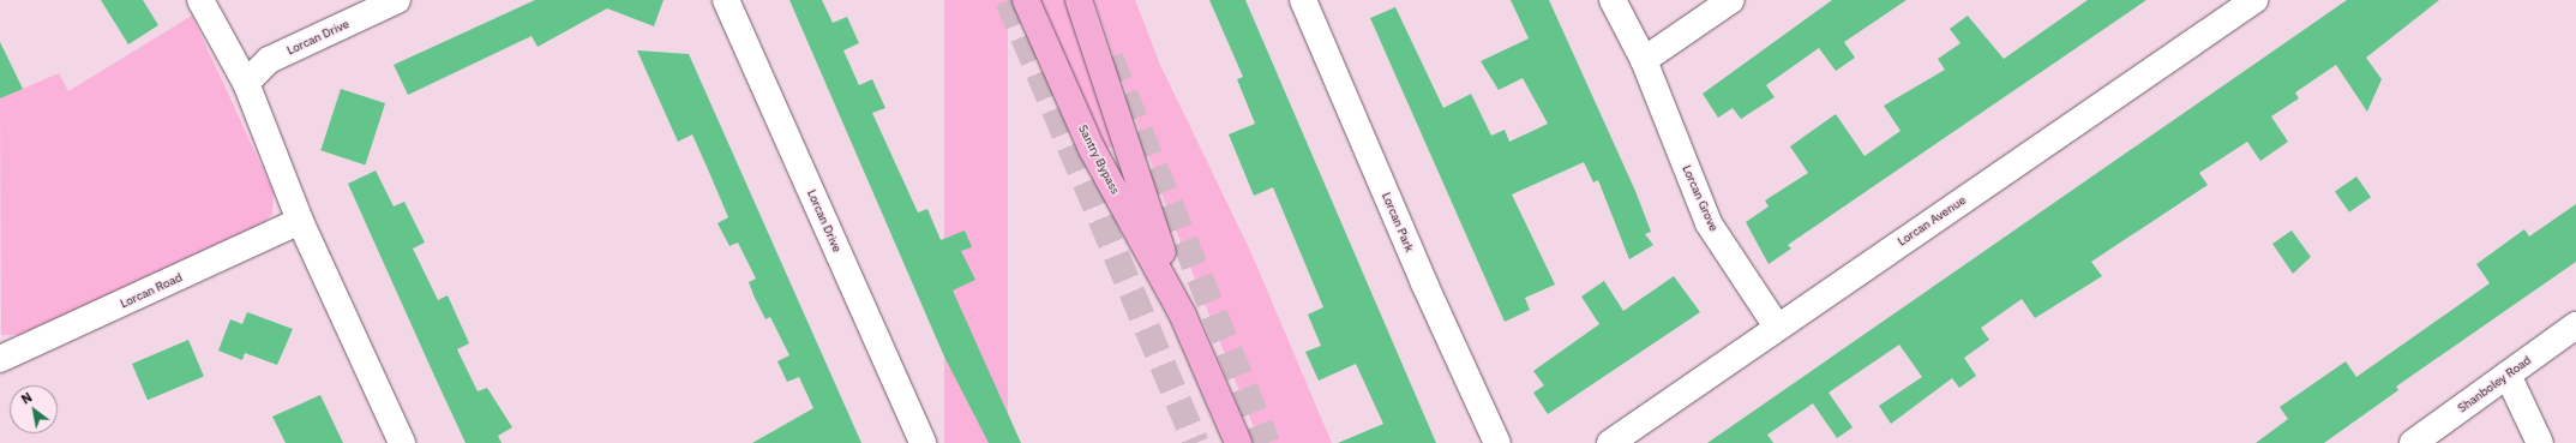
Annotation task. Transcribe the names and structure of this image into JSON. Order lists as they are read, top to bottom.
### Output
{
  "streets": {
    "main road": ["Santry Bypass"],
    "street": [
      "Lorcan Drive",
      "Lorcan Grove",
      "Lorcan Avenue",
      "Lorcan Park",
      "Lorcan Road",
      "Shanboley Road"
    ]
  },
  "crossings": [
    ["Lorcan Grove", "Lorcan Avenue"]
  ],
  "north": "top left"
}
